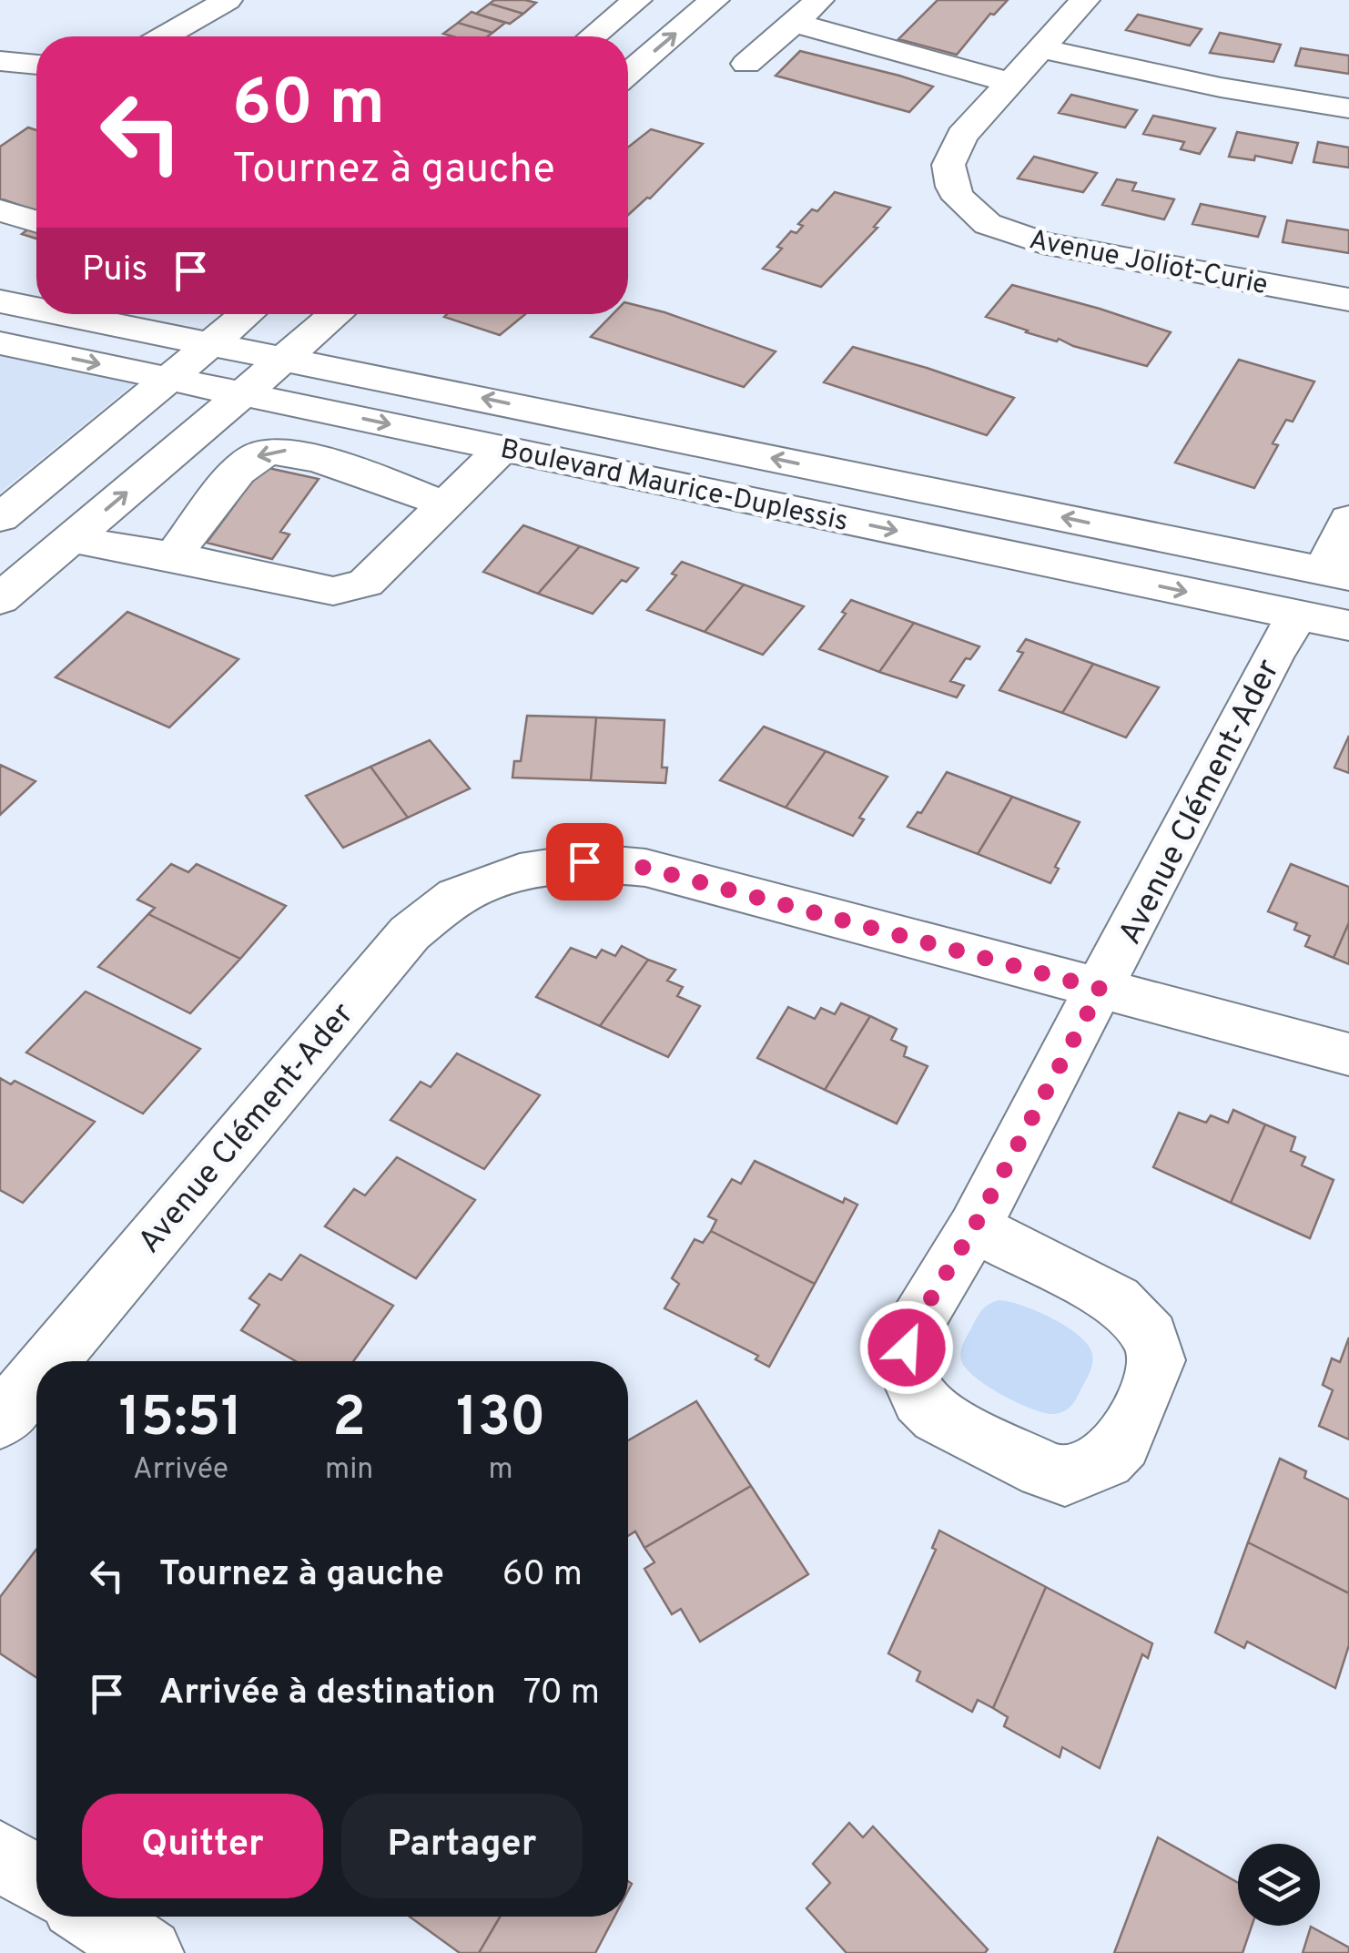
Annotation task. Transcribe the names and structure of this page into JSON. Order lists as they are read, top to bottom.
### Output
{
  "streets": {
    "street": ["Avenue Joliot-Curie", "Boulevard Maurice-Duplessis", "Avenue Clément-Ader"]
  },
  "crossings": [
    ["Boulevard Maurice-Duplessis", "Avenue Clément-Ader"]
  ],
  "page": {
    "turn": ["60 m", "Tournez à gauche"],
    "then": "Puis",
    "eta": [
      "15:51",
      "Arrivée",
      "2",
      "min",
      "130",
      "m"
    ],
    "list": [
      {
        "name": "Tournez à gauche",
        "value": "60 m"
      },
      {
        "name": "Arrivée à destination",
        "value": "70 m"
      }
    ],
    "buttons": ["Quitter", "Partager"]
  }
}
